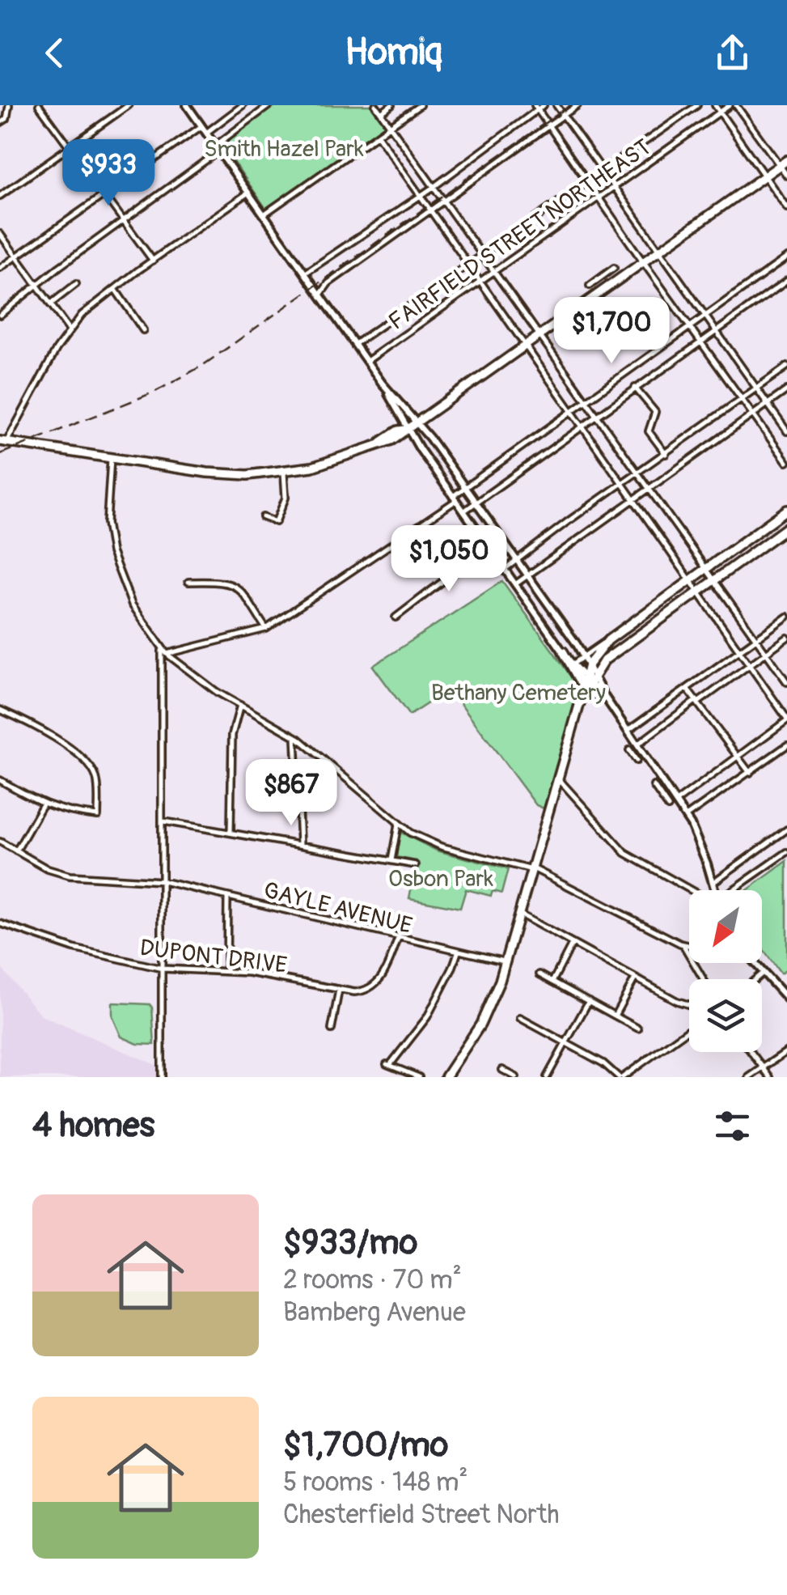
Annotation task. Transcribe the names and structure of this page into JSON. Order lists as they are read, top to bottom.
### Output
{
  "streets": {
    "street": ["FAIRFIELD STREET NORTHEAST", "GAYLE AVENUE", "DUPONT DRIVE"]
  },
  "crossings": [
    ["GAYLE AVENUE", "DUPONT DRIVE"]
  ],
  "parks": ["Smith Hazel Park", "Bethany Cemetery", "Osbon Park"],
  "north": "bottom left",
  "page": {
    "header": "Homiq",
    "price": [
      "$933",
      "$1,700",
      "$1,050",
      "$867"
    ],
    "heading": "4 homes",
    "list": [
      {
        "name": "$933/mo",
        "note": "2 rooms · 70 m² · Bamberg Avenue"
      },
      {
        "name": "$1,700/mo",
        "note": "5 rooms · 148 m² · Chesterfield Street North"
      }
    ]
  }
}
